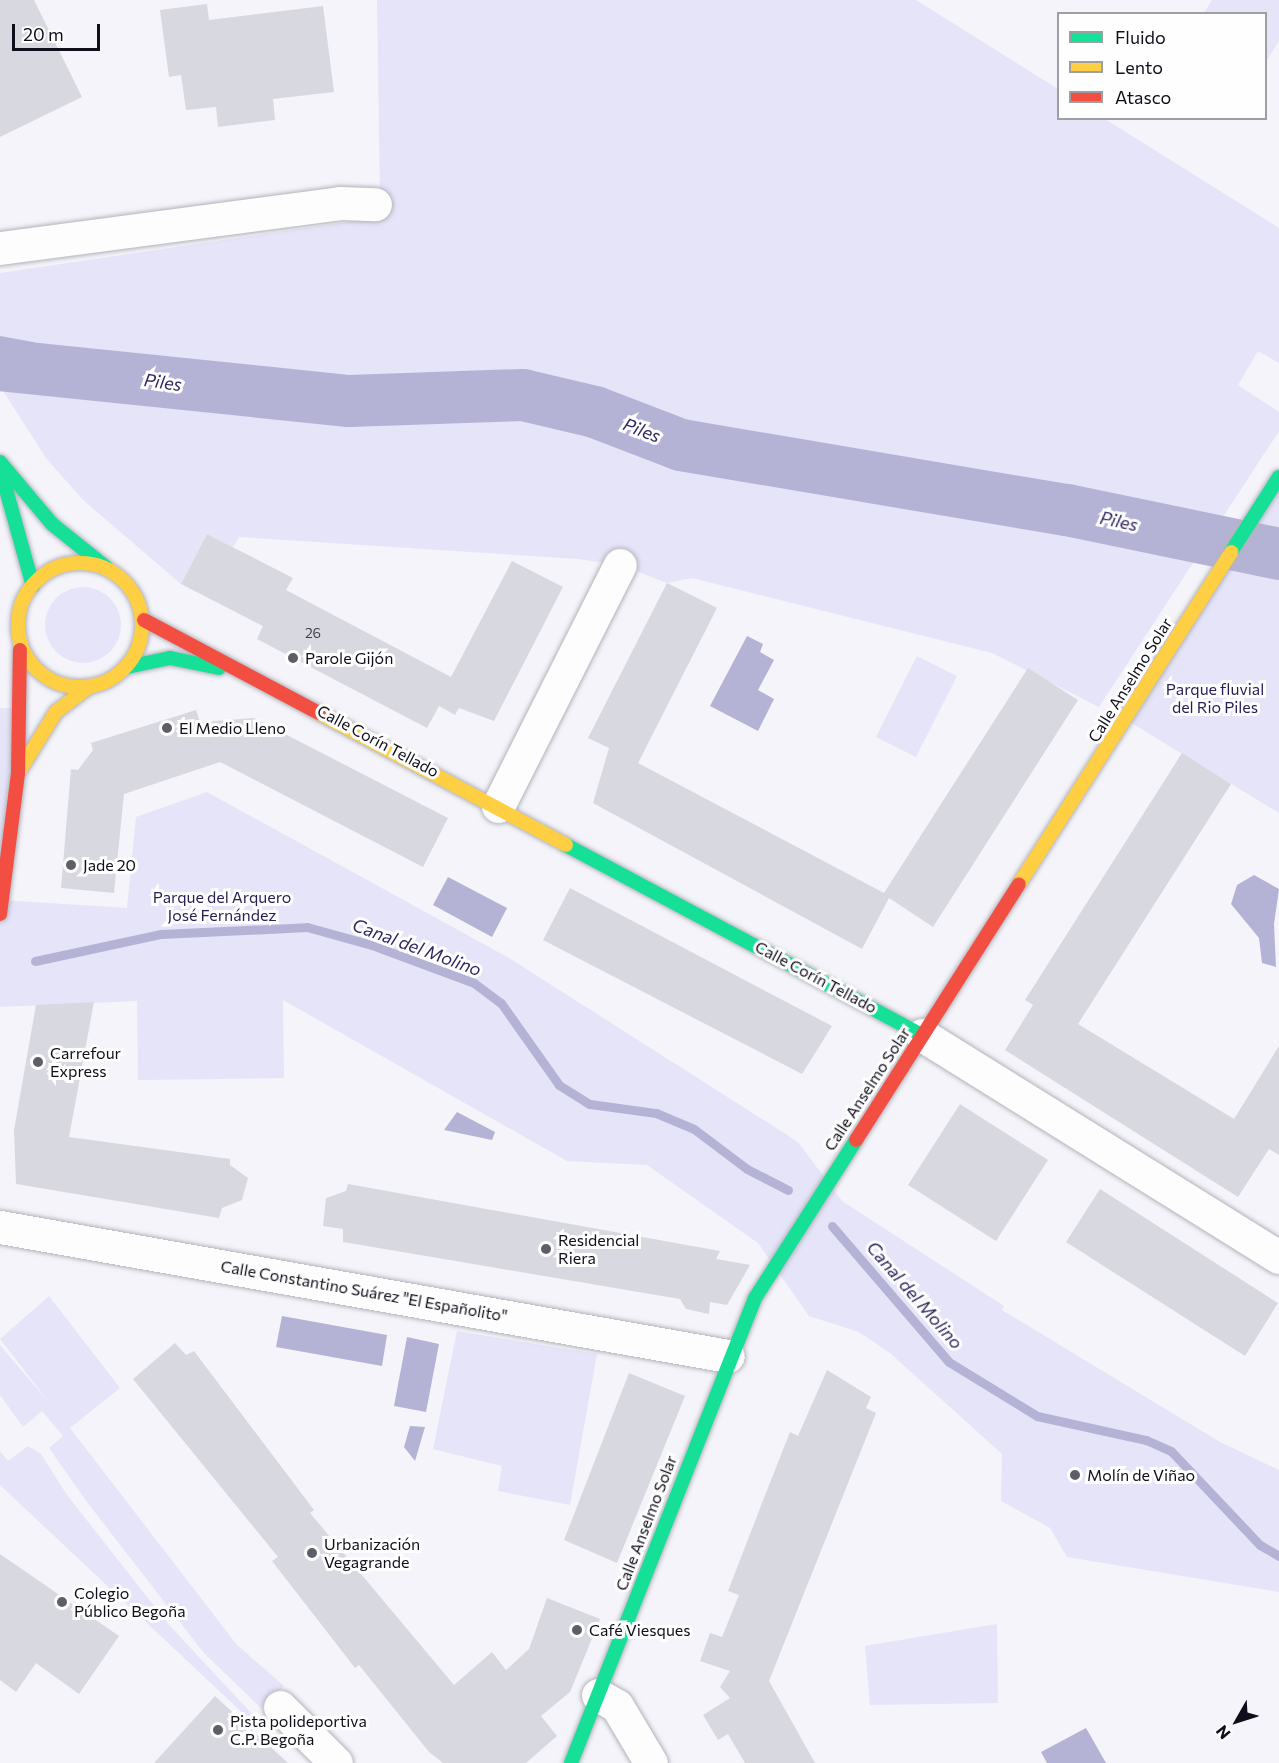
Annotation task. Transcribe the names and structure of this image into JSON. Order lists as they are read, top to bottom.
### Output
{
  "streets": {
    "street": ["Calle Anselmo Solar", "Calle Corín Tellado", "Calle Constantino Suárez \"El Españolito\""]
  },
  "crossings": [
    ["Calle Anselmo Solar", "Calle Corín Tellado"],
    ["Calle Anselmo Solar", "Calle Constantino Suárez \"El Españolito\""]
  ],
  "water": ["Piles", "Canal del Molino"],
  "parks": ["Parque fluvial del Rio Piles", "Parque del Arquero José Fernández"],
  "places": [
    "Parole Gijón",
    "El Medio Lleno",
    "Jade 20",
    "Carrefour Express",
    "Residencial Riera",
    "Molín de Viñao",
    "Urbanización Vegagrande",
    "Colegio Público Begoña",
    "Café Viesques",
    "Pista polideportiva C.P. Begoña"
  ],
  "house_numbers": ["26"],
  "legend": ["Fluido", "Lento", "Atasco"],
  "scale_bar": "20 m",
  "north": "bottom left"
}
